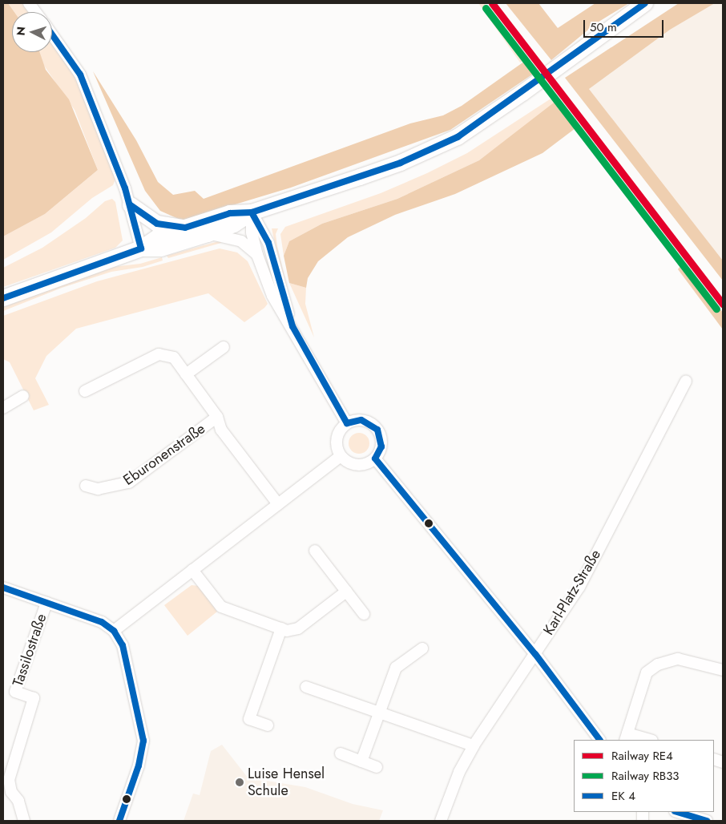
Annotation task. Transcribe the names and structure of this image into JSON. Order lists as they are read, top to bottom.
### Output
{
  "streets": {
    "street": ["Eburonenstraße", "Karl-Platz-Straße", "Tassilostraße"]
  },
  "places": ["Luise Hensel Schule"],
  "lines": ["rail line RE4", "rail line RB33"],
  "legend": ["Railway RE4", "Railway RB33", "EK 4"],
  "scale_bar": "50 m",
  "north": "left"
}
